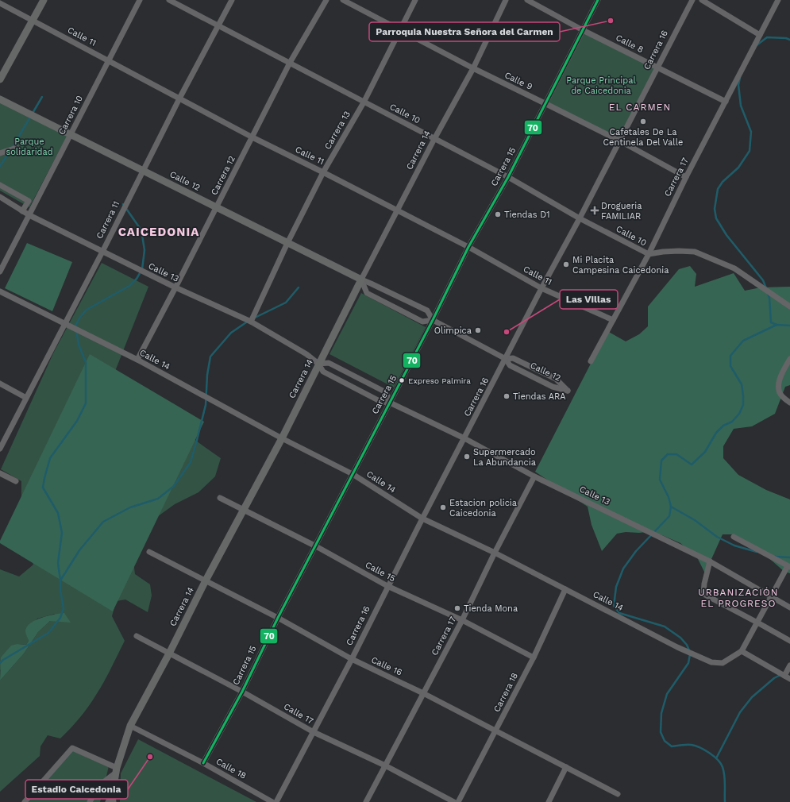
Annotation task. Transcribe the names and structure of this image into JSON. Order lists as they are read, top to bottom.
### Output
{
  "streets": {
    "main road": ["Carrera 14", "Calle 12"],
    "street": [
      "Calle 11",
      "Calle 8",
      "Carrera 16",
      "Calle 9",
      "Calle 10",
      "Carrera 10",
      "Carrera 13",
      "Carrera 15",
      "Carrera 12",
      "Carrera 17",
      "Carrera 11",
      "Calle 13",
      "Calle 14",
      "Calle 15",
      "Calle 16",
      "Carrera 18",
      "Calle 17",
      "Calle 18"
    ]
  },
  "crossings": [
    ["Calle 11", "Carrera 16"],
    ["Calle 11", "Carrera 10"],
    ["Calle 11", "Carrera 13"],
    ["Calle 11", "Carrera 14"],
    ["Calle 11", "Carrera 15"],
    ["Calle 11", "Carrera 12"],
    ["Calle 11", "Carrera 17"],
    ["Calle 11", "Carrera 11"],
    ["Calle 8", "Carrera 16"],
    ["Calle 8", "Carrera 15"],
    ["Calle 8", "Carrera 17"],
    ["Carrera 16", "Calle 9"],
    ["Carrera 16", "Calle 10"],
    ["Carrera 16", "Calle 12"],
    ["Carrera 16", "Calle 13"],
    ["Carrera 16", "Calle 14"],
    ["Carrera 16", "Calle 15"],
    ["Carrera 16", "Calle 16"],
    ["Carrera 16", "Calle 17"],
    ["Calle 9", "Carrera 13"],
    ["Calle 9", "Carrera 14"],
    ["Calle 9", "Carrera 15"],
    ["Calle 9", "Carrera 17"],
    ["Calle 10", "Carrera 13"],
    ["Calle 10", "Carrera 14"],
    ["Calle 10", "Carrera 15"],
    ["Calle 10", "Carrera 12"],
    ["Calle 10", "Carrera 17"],
    ["Calle 10", "Carrera 11"],
    ["Carrera 10", "Calle 12"],
    ["Carrera 10", "Calle 13"],
    ["Carrera 13", "Calle 12"],
    ["Carrera 13", "Calle 13"],
    ["Carrera 14", "Calle 12"],
    ["Carrera 14", "Calle 13"],
    ["Carrera 14", "Calle 14"],
    ["Carrera 14", "Calle 15"],
    ["Carrera 14", "Calle 16"],
    ["Carrera 14", "Calle 17"],
    ["Carrera 14", "Calle 18"],
    ["Carrera 15", "Calle 12"],
    ["Carrera 15", "Calle 13"],
    ["Carrera 15", "Calle 14"],
    ["Carrera 15", "Calle 15"],
    ["Carrera 15", "Calle 16"],
    ["Carrera 15", "Calle 17"],
    ["Carrera 15", "Calle 18"],
    ["Carrera 12", "Calle 12"],
    ["Carrera 12", "Calle 13"],
    ["Carrera 12", "Calle 14"],
    ["Carrera 17", "Calle 13"],
    ["Carrera 17", "Calle 14"],
    ["Carrera 17", "Calle 15"],
    ["Carrera 17", "Calle 16"],
    ["Carrera 17", "Calle 17"],
    ["Calle 12", "Carrera 11"],
    ["Carrera 11", "Calle 13"],
    ["Carrera 11", "Calle 14"],
    ["Calle 14", "Carrera 18"],
    ["Calle 15", "Carrera 18"],
    ["Calle 16", "Carrera 18"]
  ],
  "districts": ["EL CARMEN", "CAICEDONIA", "URBANIZACIÓN EL PROGRESO"],
  "parks": ["Parque Principal de Caicedonia", "Parque solidaridad"],
  "places": {
    "other": [
      "Parroquia Nuestra Señora del Carmen",
      "Cafetales De La Centinela Del Valle",
      "Tiendas D1",
      "Mi Placita Campesina Caicedonia",
      "Olimpica",
      "Las Villas",
      "Expreso Palmira",
      "Tiendas ARA",
      "Supermercado La Abundancia",
      "Estacion policia Caicedonia",
      "Tienda Mona",
      "Estadio Caicedonia"
    ],
    "health": ["Drogueria FAMILIAR"]
  },
  "lines": ["transit line 70"]
}
